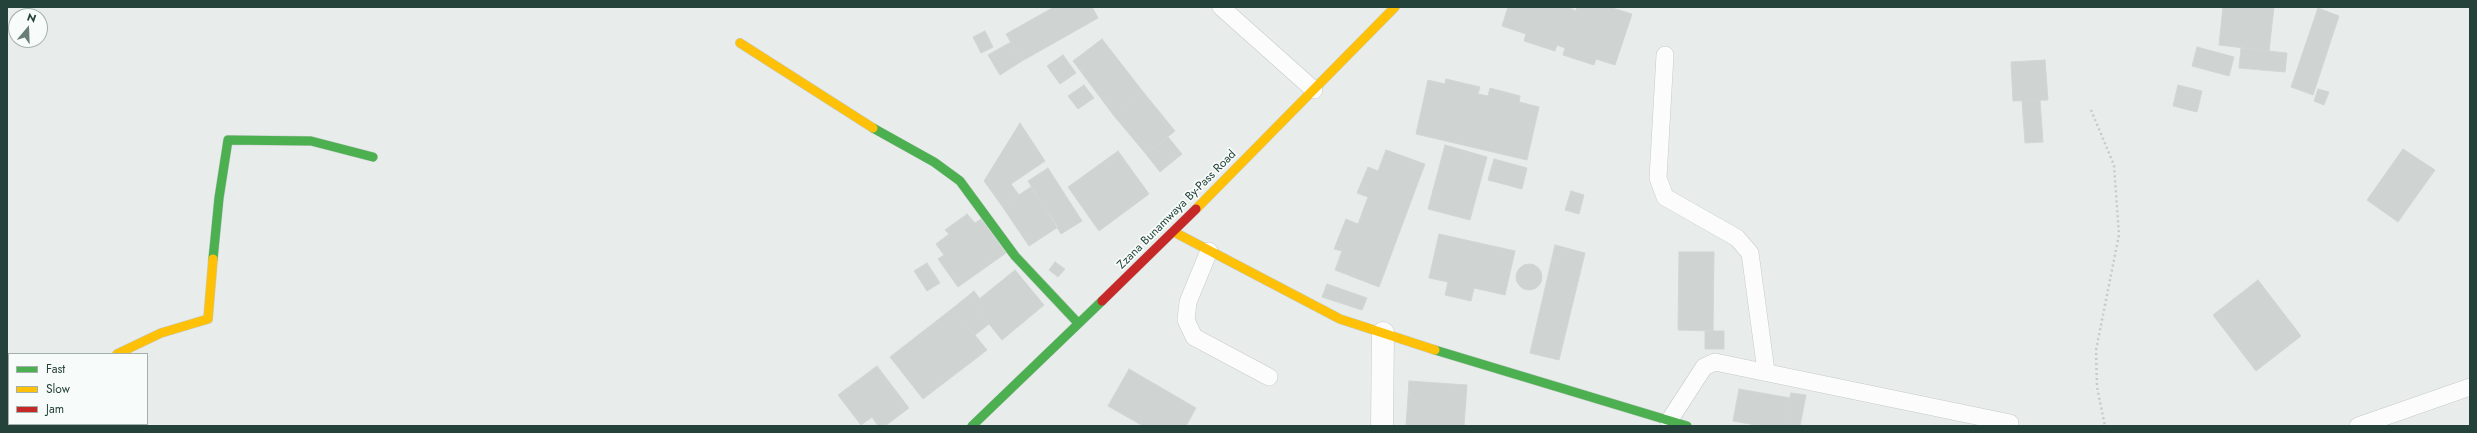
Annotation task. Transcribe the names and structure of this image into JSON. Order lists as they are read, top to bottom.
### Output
{
  "streets": {
    "street": ["Zzana Bunamwaya By-Pass Road"]
  },
  "legend": ["Fast", "Slow", "Jam"],
  "north": "top"
}
